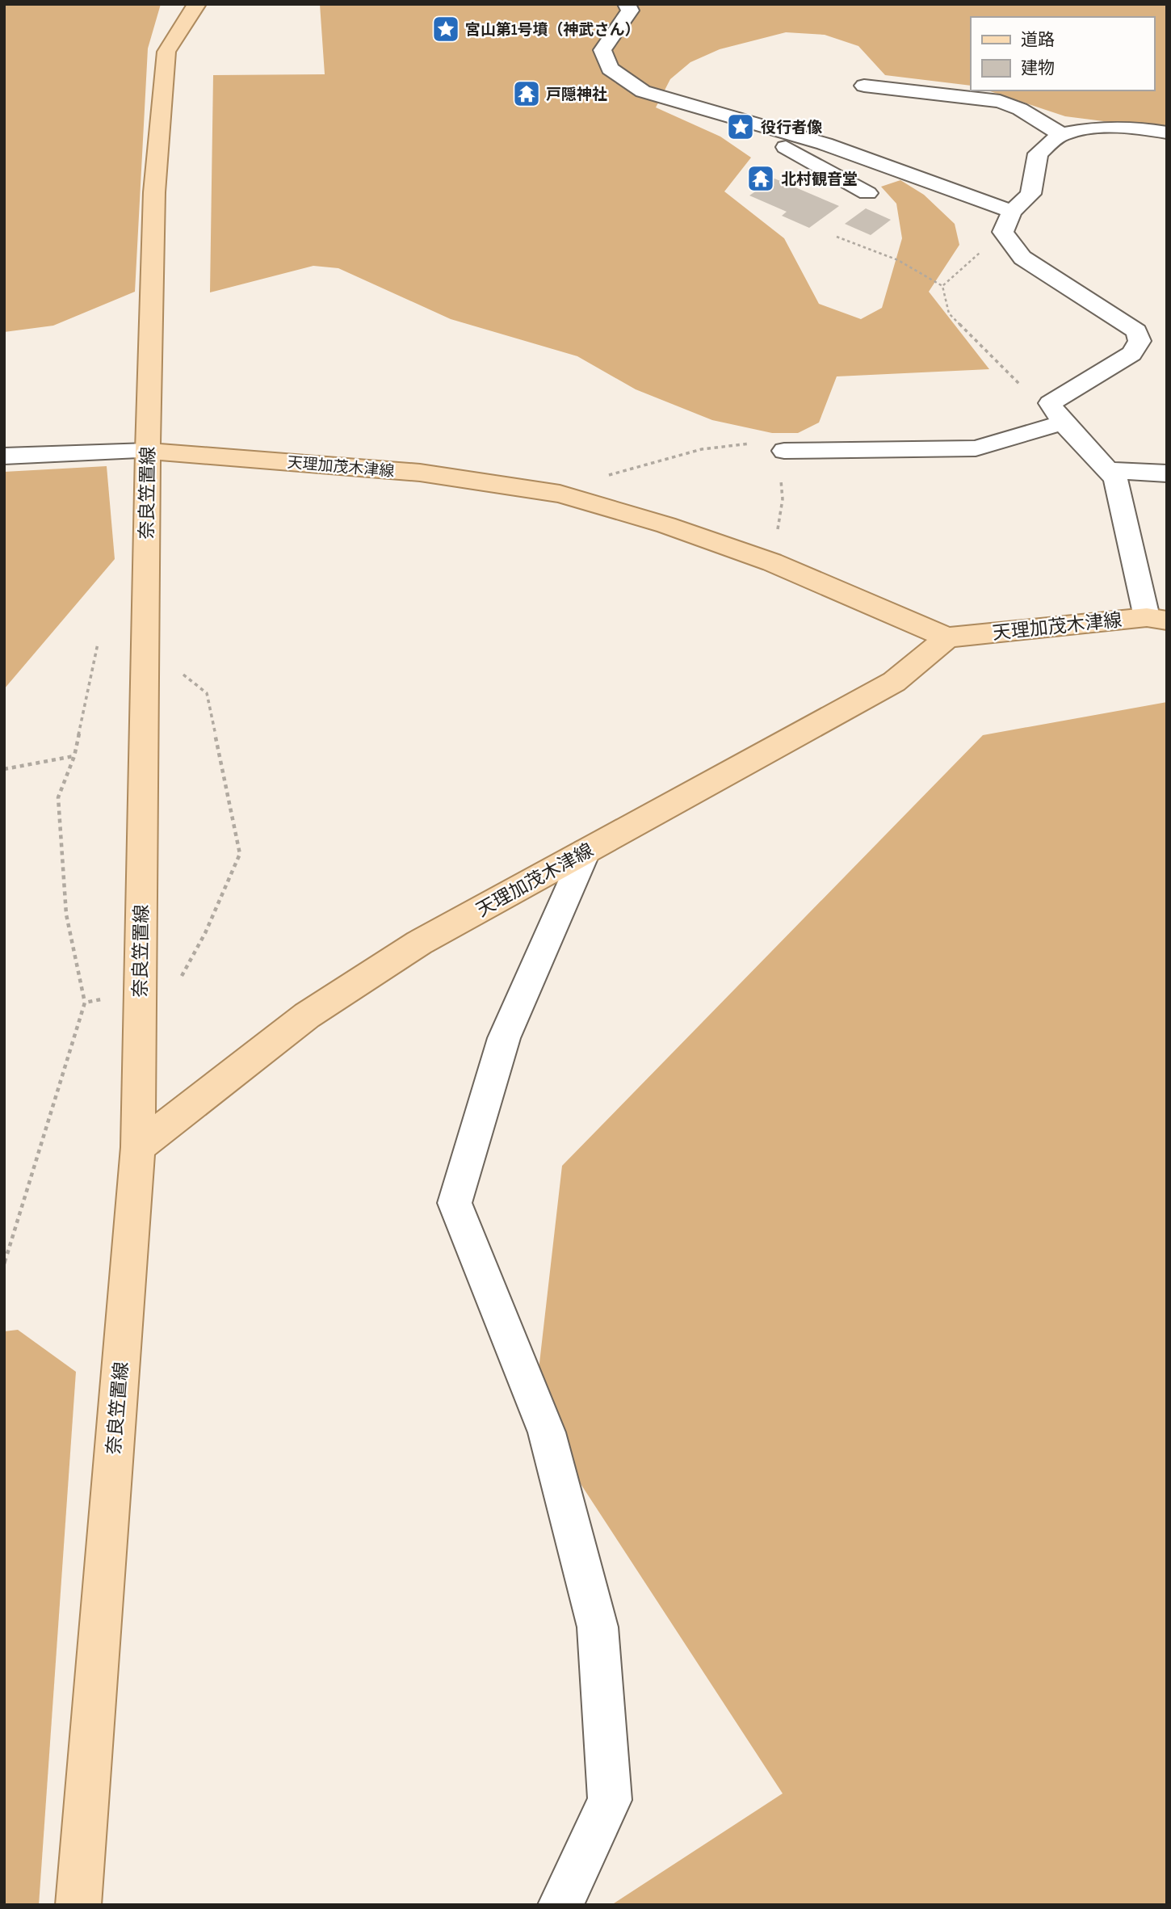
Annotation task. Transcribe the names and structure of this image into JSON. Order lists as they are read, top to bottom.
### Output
{
  "streets": {
    "main road": ["天理加茂木津線", "奈良笠置線"]
  },
  "crossings": [
    ["天理加茂木津線", "奈良笠置線"]
  ],
  "places": {
    "place": ["宮山第1号墳（神武さん）", "役行者像"],
    "temple": ["戸隠神社", "北村観音堂"]
  },
  "legend": ["道路", "建物"]
}
